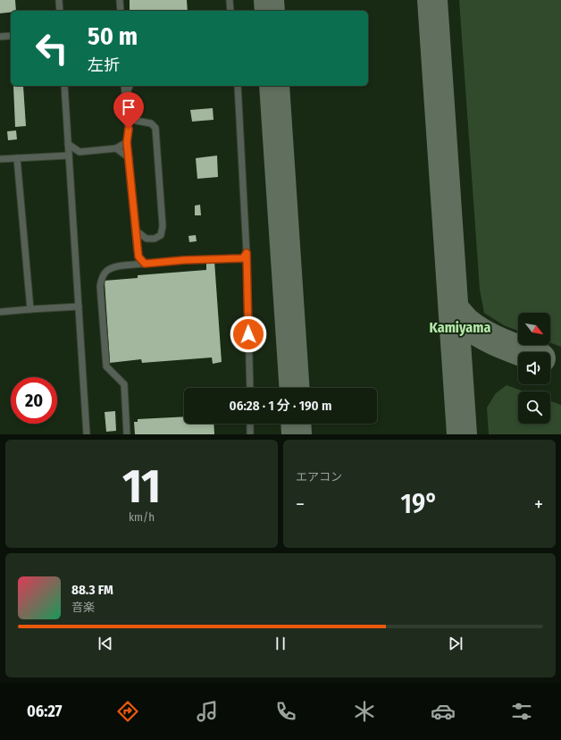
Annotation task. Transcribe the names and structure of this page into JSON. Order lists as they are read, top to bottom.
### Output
{
  "districts": ["Kamiyama"],
  "north": "bottom right",
  "page": {
    "turn": ["50 m", "左折"],
    "limit": "20",
    "trip": "06:28 · 1 分 · 190 m",
    "tile": [
      ["11", "km/h"],
      "エアコン"
    ],
    "heat": ["−", "19°", "+"],
    "song": ["88.3 FM", "音楽"],
    "tabs": "06:27"
  }
}
